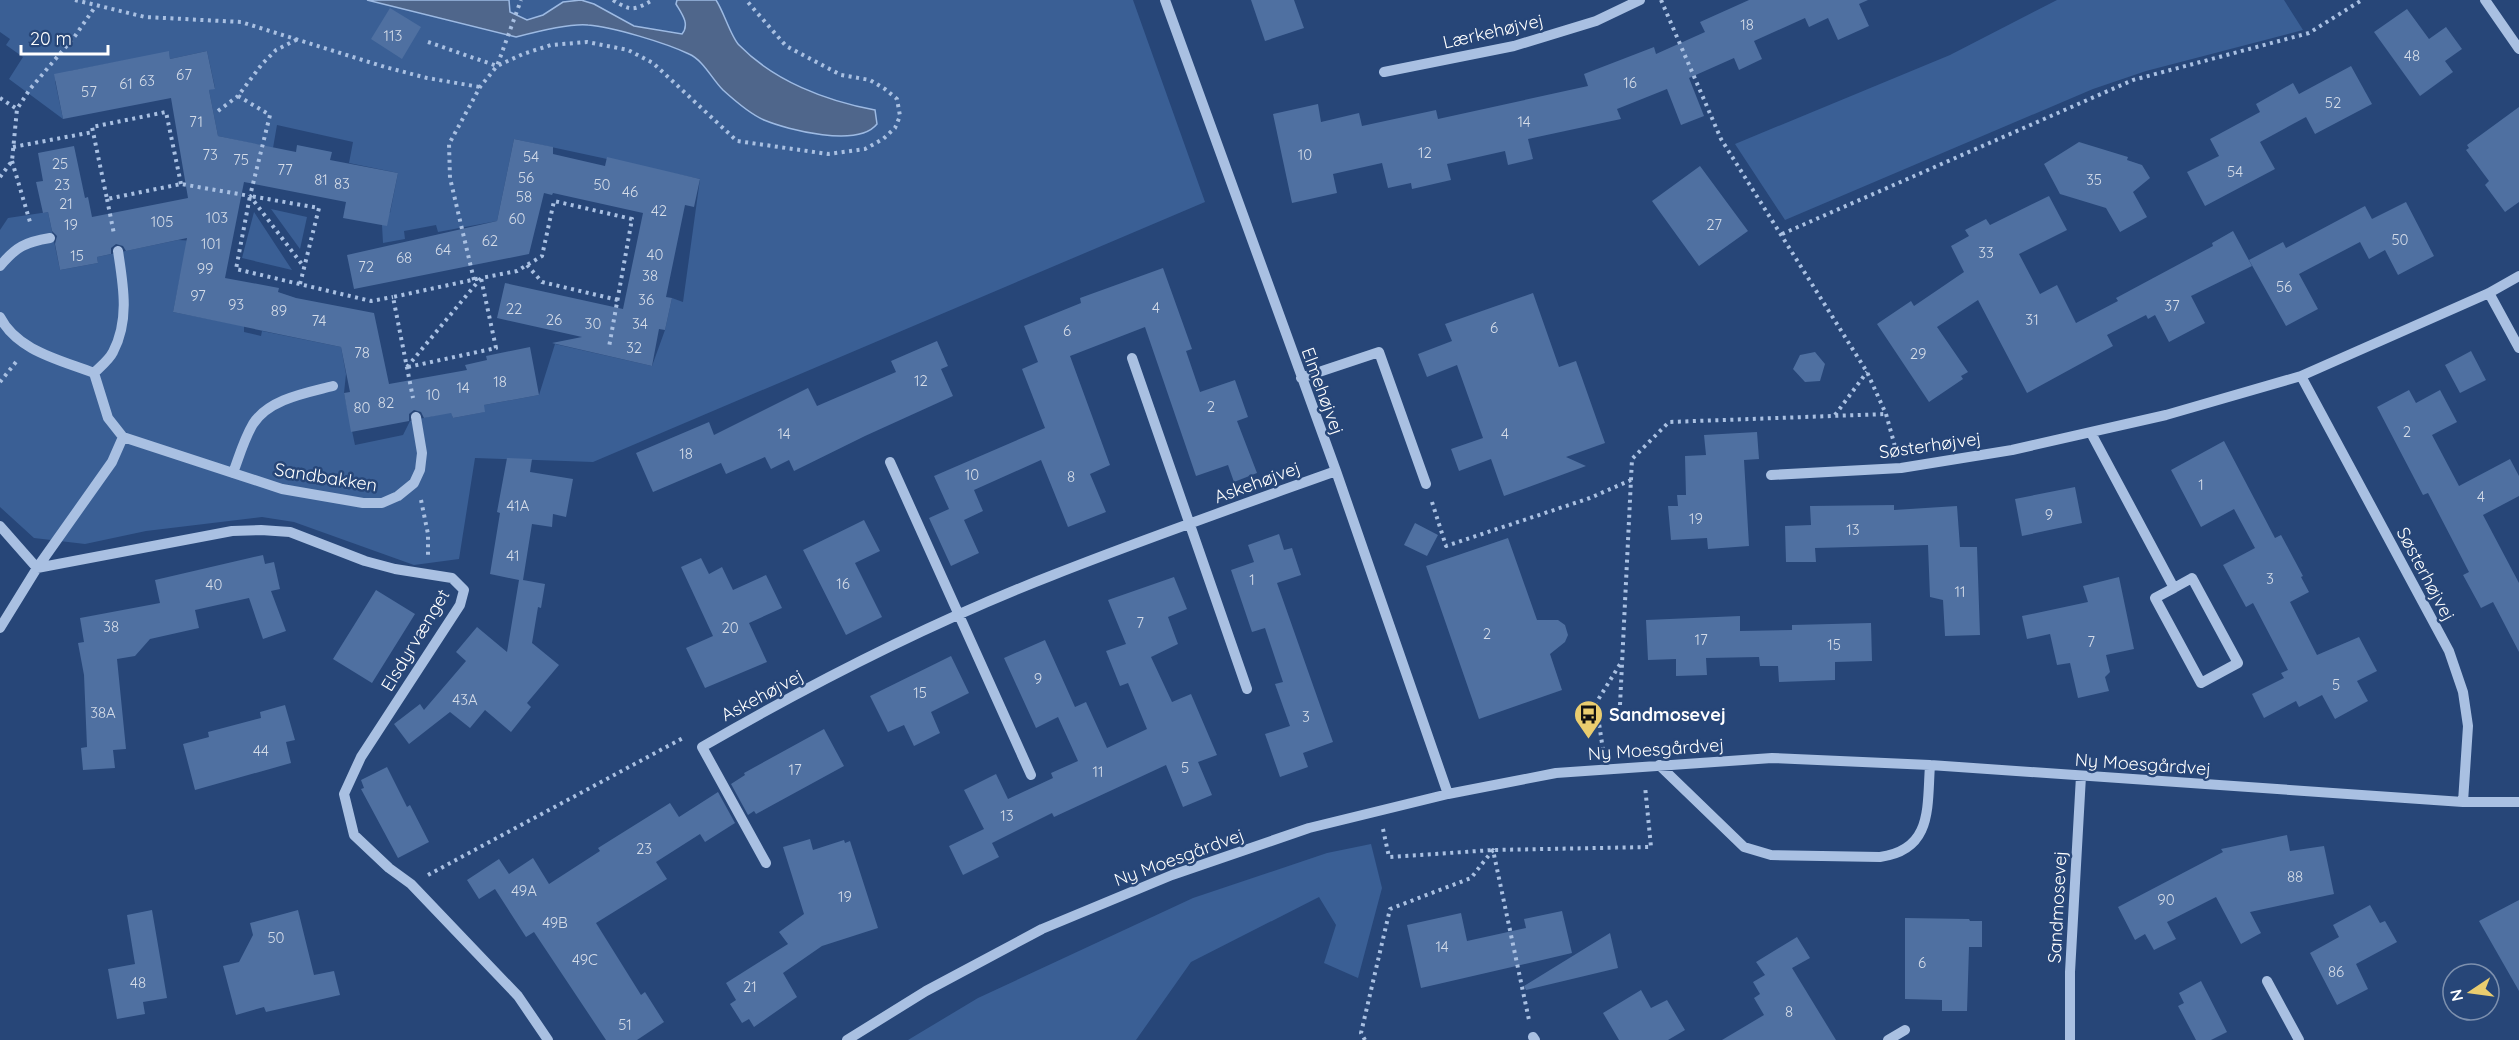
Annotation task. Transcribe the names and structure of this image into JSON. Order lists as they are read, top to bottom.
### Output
{
  "streets": {
    "street": [
      "Lærkehøjvej",
      "Elmehøjvej",
      "Søsterhøjvej",
      "Sandbakken",
      "Askehøjvej",
      "Elsdyrvænget",
      "Ny Moesgårdvej",
      "Sandmosevej"
    ]
  },
  "crossings": [
    ["Elmehøjvej", "Askehøjvej"],
    ["Elmehøjvej", "Ny Moesgårdvej"],
    ["Søsterhøjvej", "Ny Moesgårdvej"],
    ["Ny Moesgårdvej", "Sandmosevej"]
  ],
  "places": {
    "bus stop": ["Sandmosevej"]
  },
  "house_numbers": [
    "18",
    "113",
    "48",
    "67",
    "63",
    "16",
    "61",
    "57",
    "52",
    "71",
    "14",
    "12",
    "73",
    "10",
    "54",
    "75",
    "25",
    "77",
    "54",
    "56",
    "81",
    "35",
    "83",
    "23",
    "50",
    "46",
    "58",
    "21",
    "42",
    "103",
    "60",
    "105",
    "19",
    "27",
    "50",
    "62",
    "101",
    "64",
    "33",
    "40",
    "15",
    "68",
    "72",
    "99",
    "38",
    "56",
    "97",
    "36",
    "93",
    "37",
    "4",
    "22",
    "89",
    "26",
    "31",
    "74",
    "30",
    "34",
    "6",
    "6",
    "32",
    "78",
    "29",
    "12",
    "18",
    "14",
    "10",
    "82",
    "2",
    "80",
    "2",
    "14",
    "4",
    "18",
    "10",
    "8",
    "1",
    "4",
    "41A",
    "9",
    "19",
    "13",
    "41",
    "3",
    "1",
    "16",
    "40",
    "11",
    "7",
    "38",
    "20",
    "2",
    "17",
    "7",
    "15",
    "9",
    "5",
    "15",
    "43A",
    "38A",
    "3",
    "44",
    "5",
    "17",
    "11",
    "13",
    "23",
    "88",
    "49A",
    "19",
    "90",
    "49B",
    "50",
    "14",
    "49C",
    "6",
    "86",
    "48",
    "21",
    "8",
    "51"
  ],
  "scale_bar": "20 m",
  "north": "left"
}
